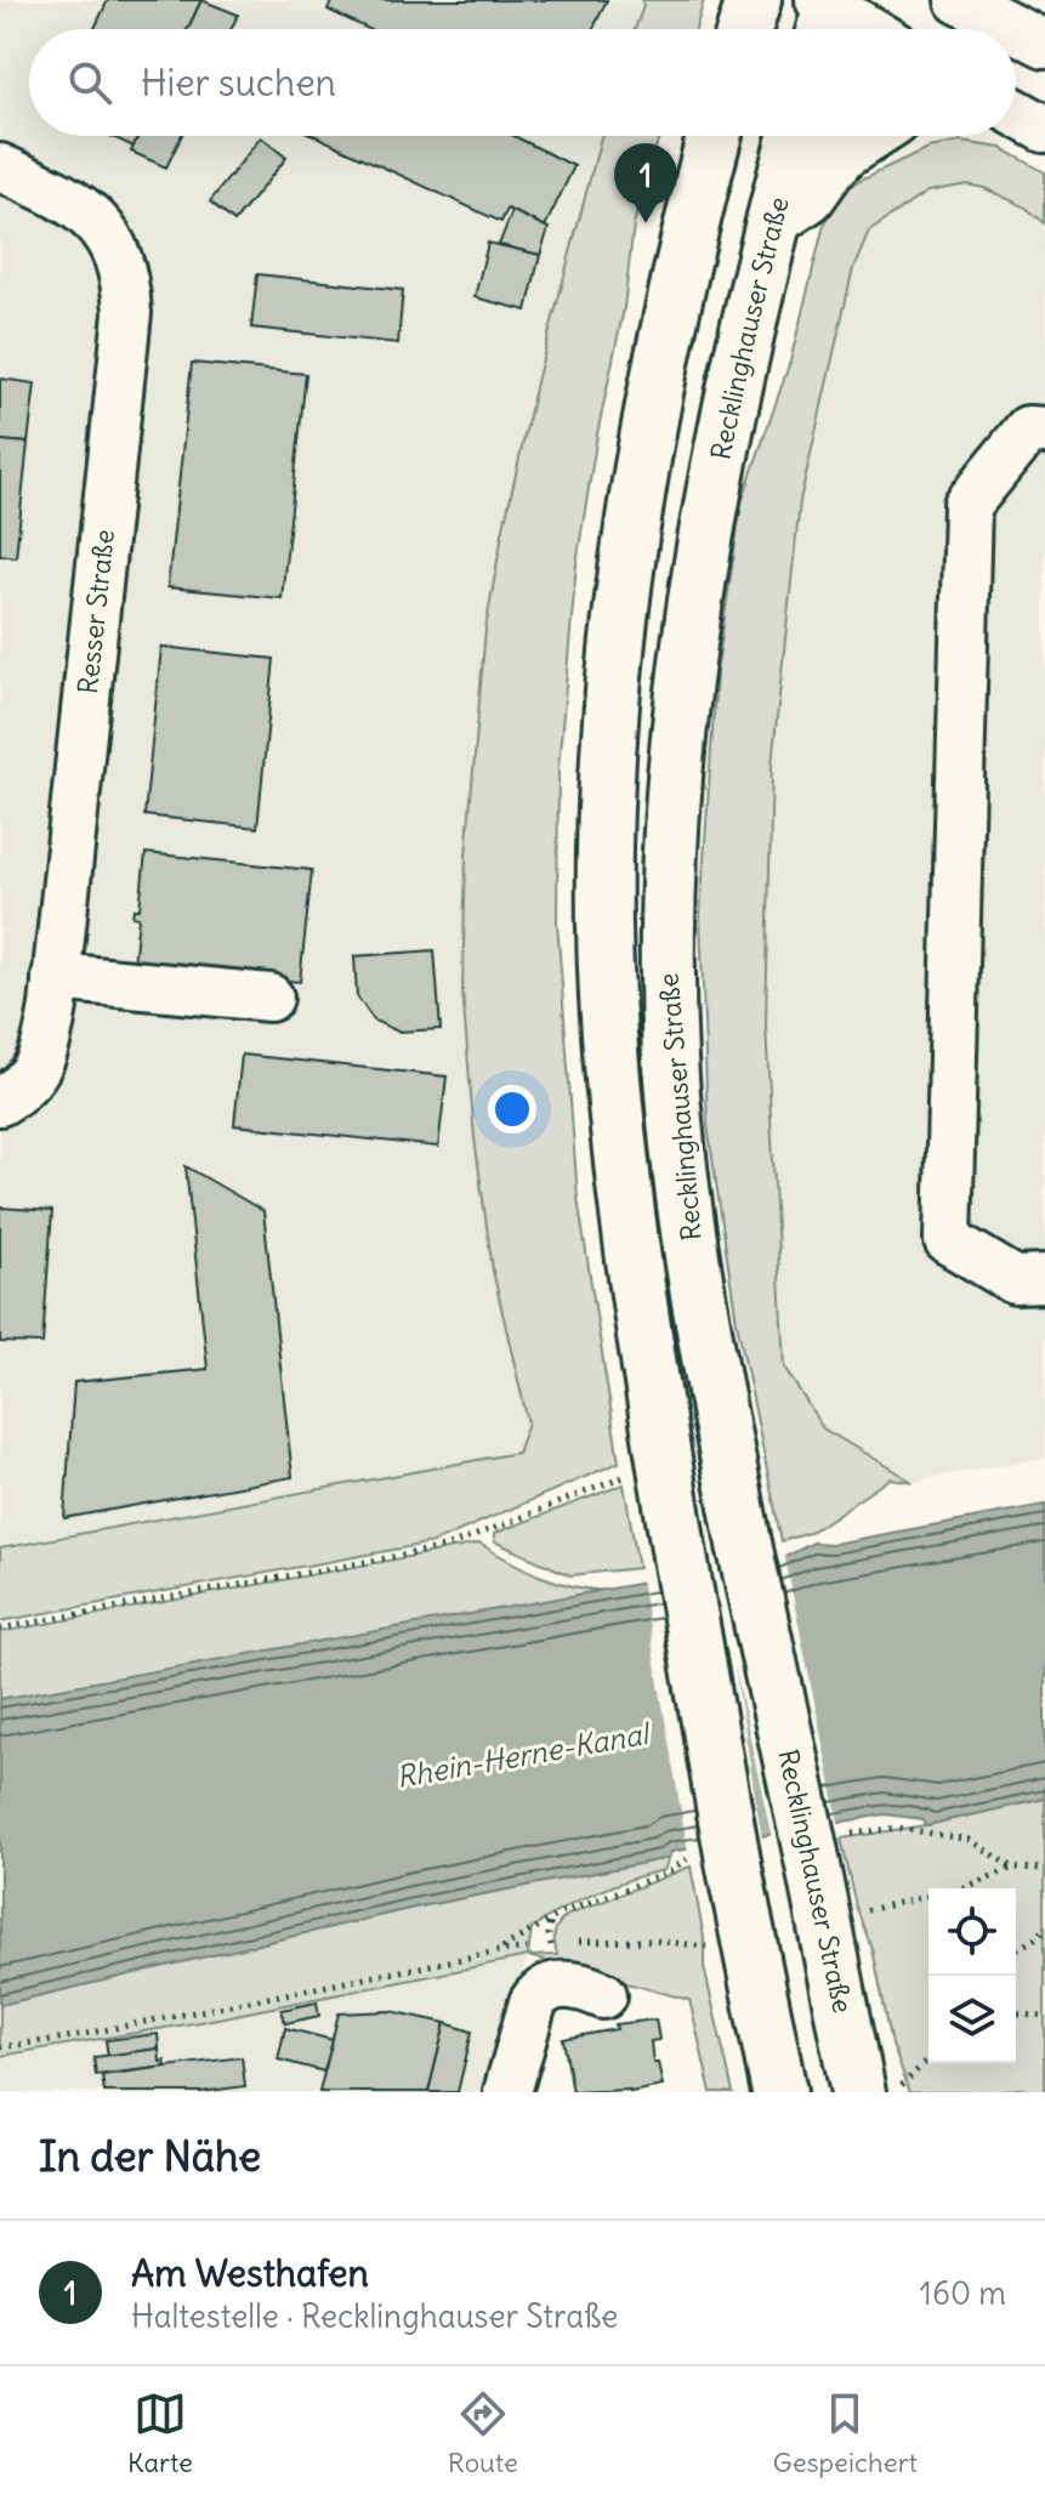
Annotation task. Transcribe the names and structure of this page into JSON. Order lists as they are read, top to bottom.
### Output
{
  "streets": {
    "main road": ["Recklinghauser Straße"],
    "street": ["Resser Straße"]
  },
  "water": ["Rhein-Herne-Kanal"],
  "page": {
    "search": "Hier suchen",
    "pins": "1",
    "heading": "In der Nähe",
    "list": [
      {
        "mark": "1",
        "name": "Am Westhafen",
        "note": "Haltestelle · Recklinghauser Straße",
        "value": "160 m"
      }
    ],
    "nav": ["Karte", "Route", "Gespeichert"]
  }
}
